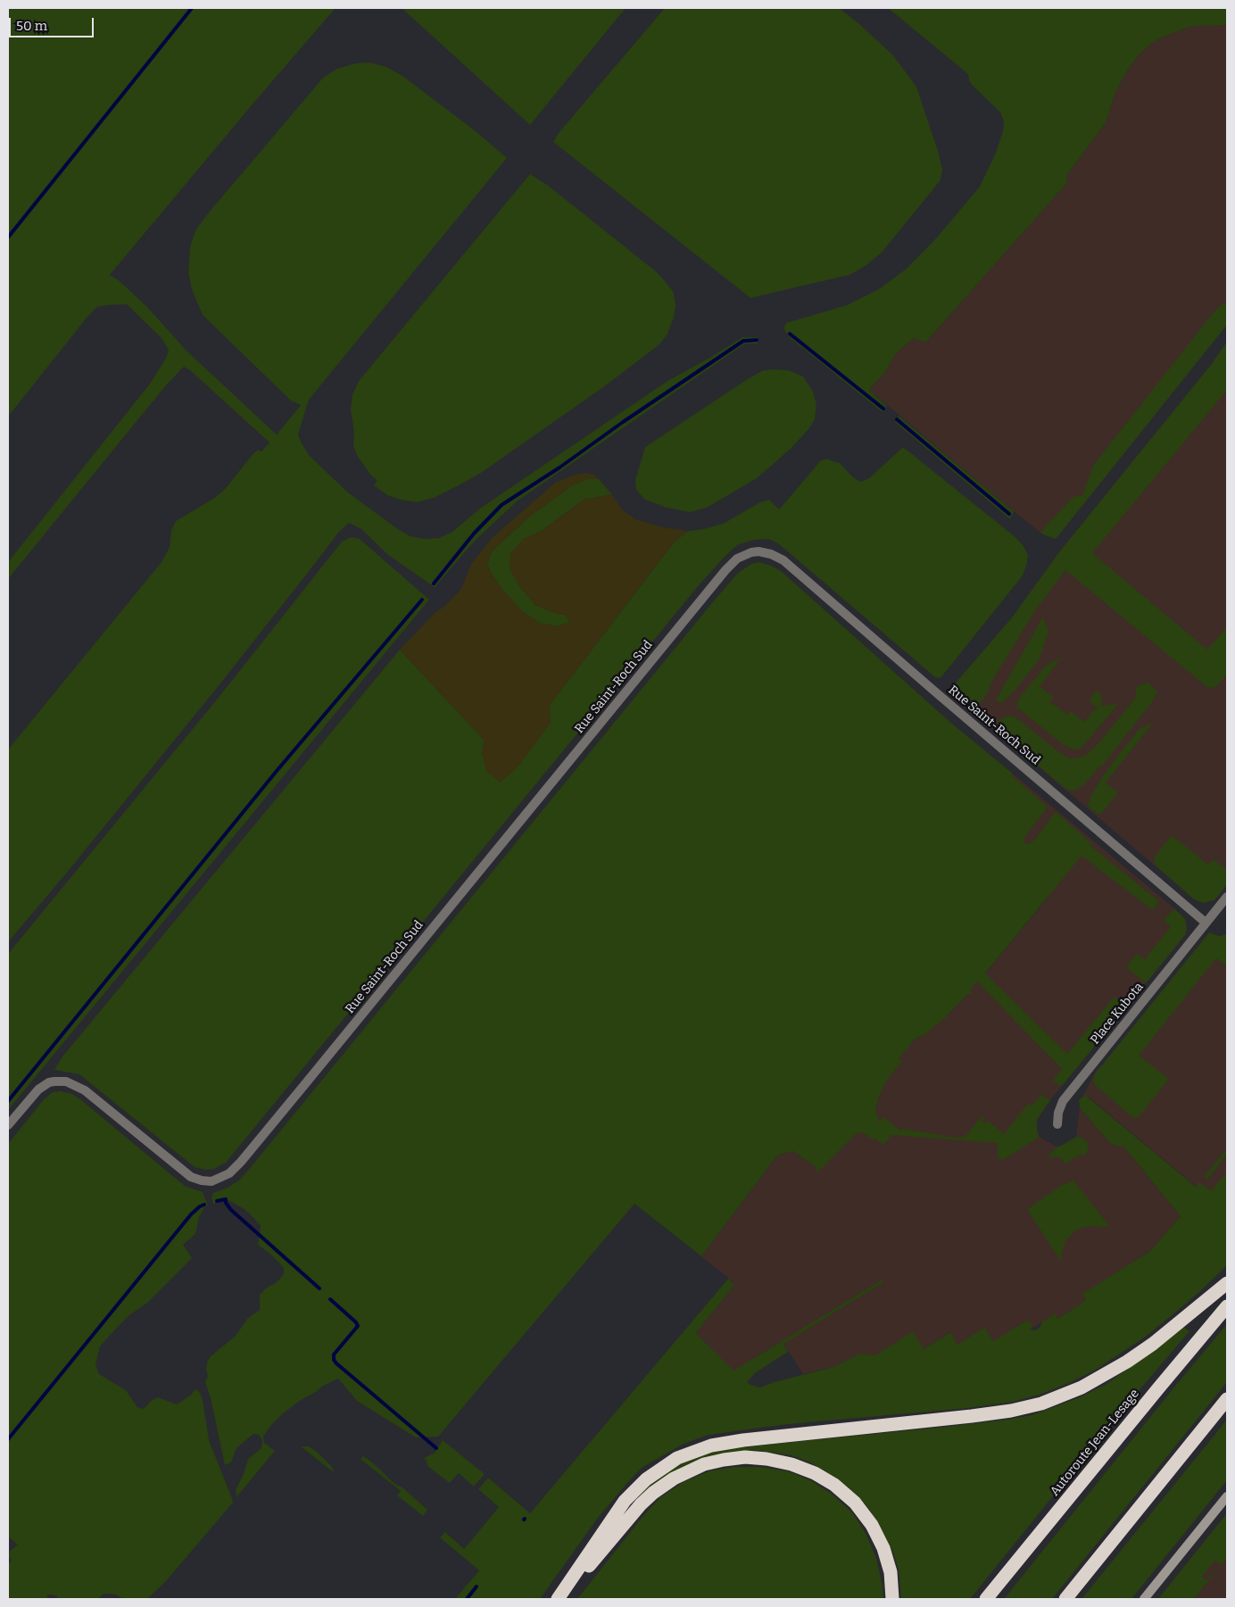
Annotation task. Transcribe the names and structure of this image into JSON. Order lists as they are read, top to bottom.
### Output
{
  "streets": {
    "highway": ["Autoroute Jean-Lesage"],
    "street": ["Rue Saint-Roch Sud", "Place Kubota"]
  },
  "crossings": [
    ["Rue Saint-Roch Sud", "Place Kubota"]
  ],
  "scale_bar": "50 m"
}
